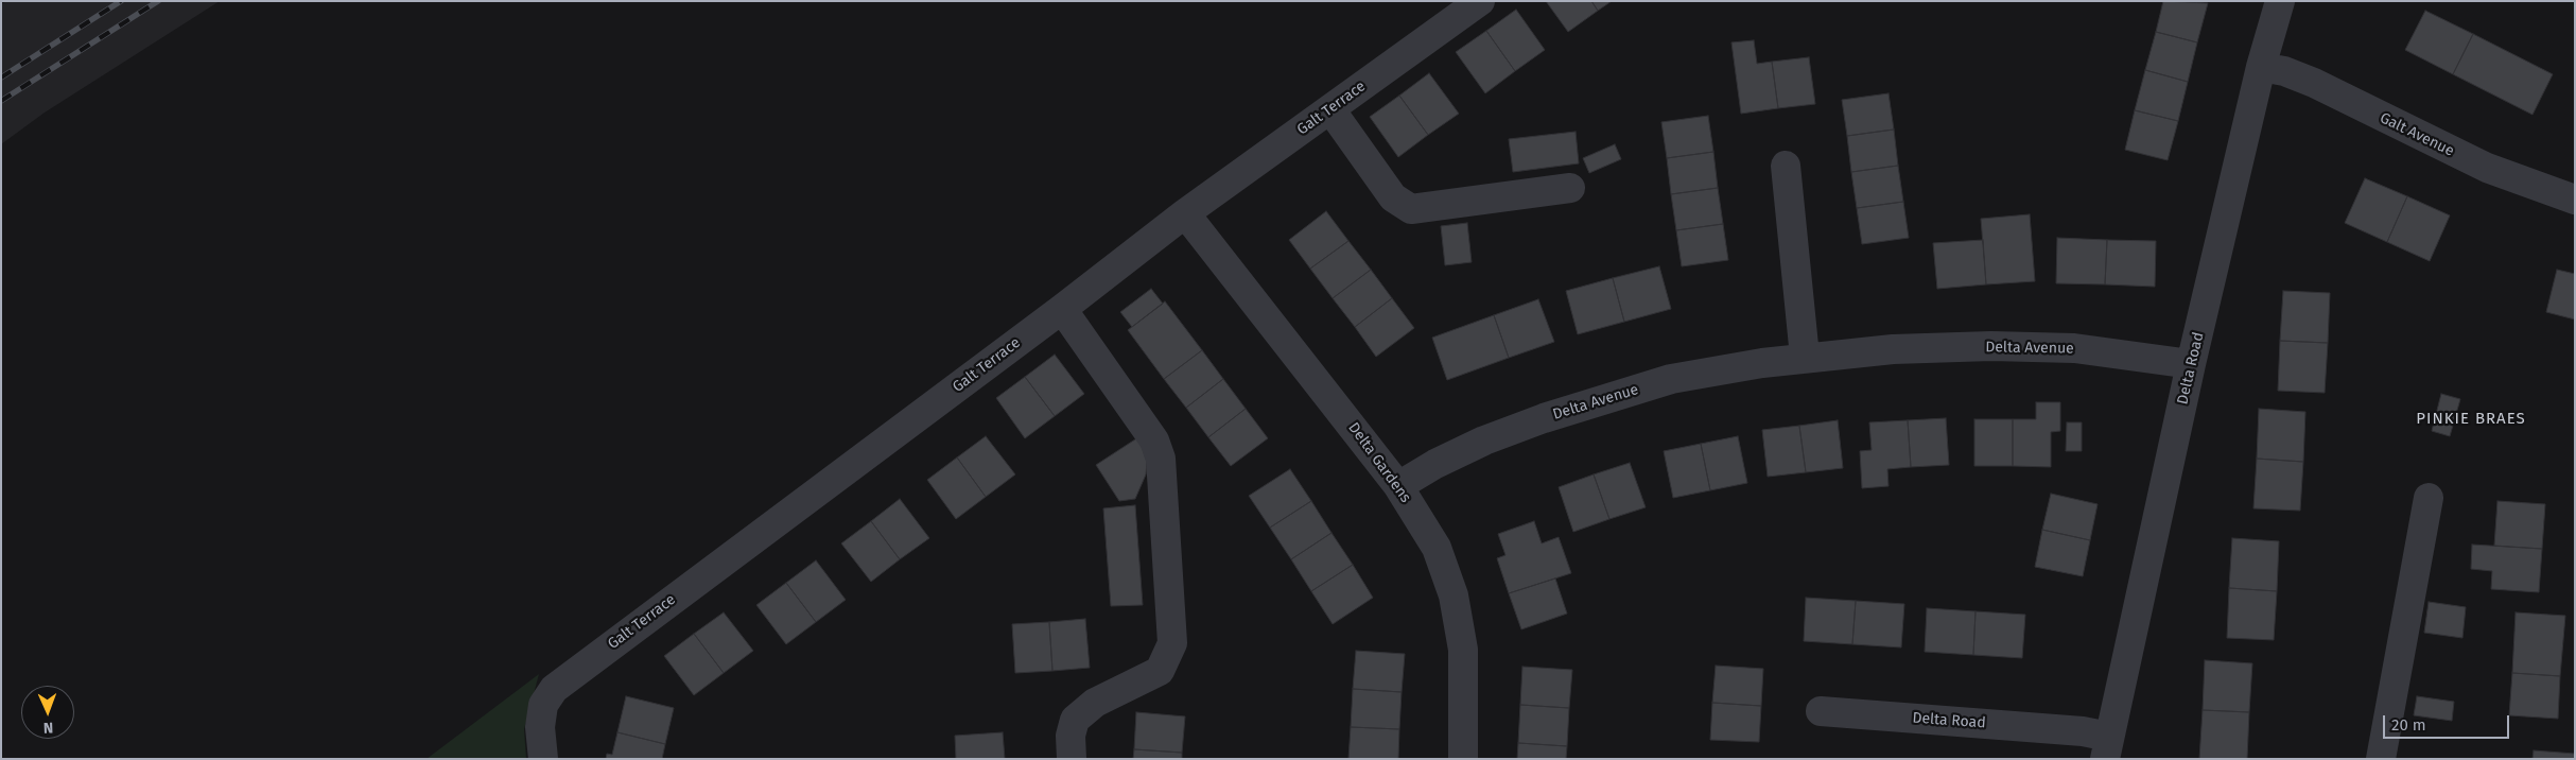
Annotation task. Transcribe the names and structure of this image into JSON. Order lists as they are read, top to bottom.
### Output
{
  "streets": {
    "street": [
      "Galt Terrace",
      "Galt Avenue",
      "Delta Avenue",
      "Delta Road",
      "Delta Gardens"
    ]
  },
  "crossings": [
    ["Galt Terrace", "Delta Gardens"],
    ["Galt Avenue", "Delta Road"],
    ["Delta Avenue", "Delta Road"],
    ["Delta Avenue", "Delta Gardens"]
  ],
  "districts": ["PINKIE BRAES"],
  "scale_bar": "20 m",
  "north": "bottom"
}
